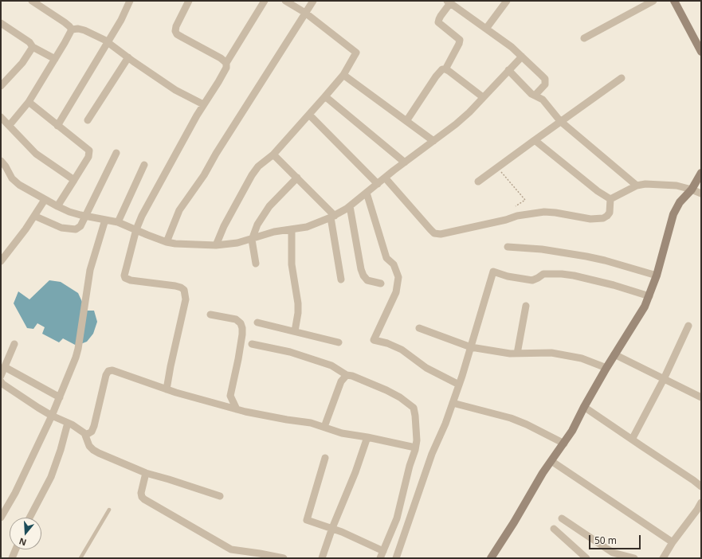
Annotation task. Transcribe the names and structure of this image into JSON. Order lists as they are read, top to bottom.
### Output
{
  "scale_bar": "50 m",
  "north": "bottom"
}
